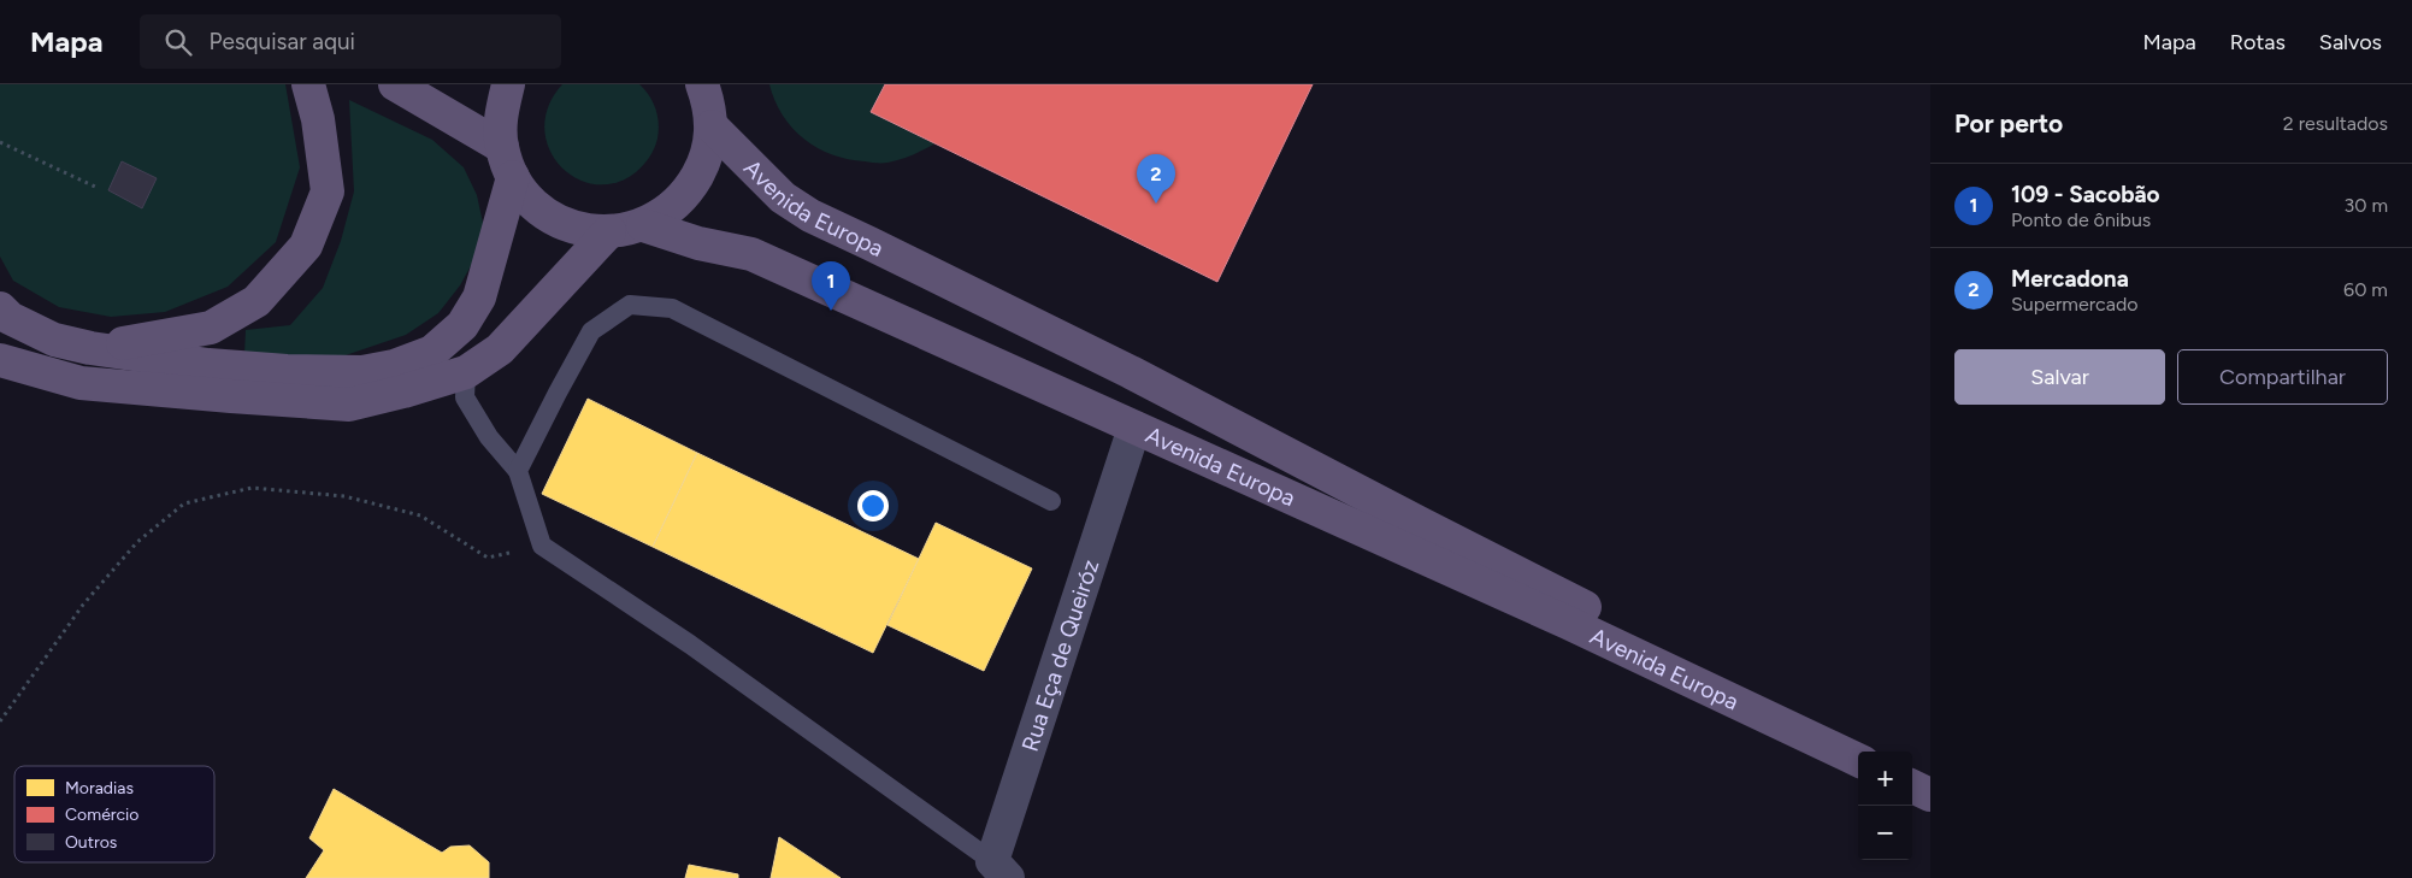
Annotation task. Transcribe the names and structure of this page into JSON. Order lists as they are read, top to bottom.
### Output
{
  "streets": {
    "main road": ["Avenida Europa"],
    "street": ["Rua Eça de Queiróz"]
  },
  "crossings": [
    ["Avenida Europa", "Rua Eça de Queiróz"]
  ],
  "legend": ["Moradias", "Comércio", "Outros"],
  "page": {
    "header": "Mapa",
    "search": "Pesquisar aqui",
    "nav": ["Mapa", "Rotas", "Salvos"],
    "heading": ["Por perto", "2 resultados"],
    "pins": ["2", "1"],
    "list": [
      {
        "mark": "1",
        "name": "109 - Sacobão",
        "note": "Ponto de ônibus",
        "value": "30 m"
      },
      {
        "mark": "2",
        "name": "Mercadona",
        "note": "Supermercado",
        "value": "60 m"
      }
    ],
    "buttons": ["Salvar", "Compartilhar"],
    "map_buttons": ["+", "−"]
  }
}
